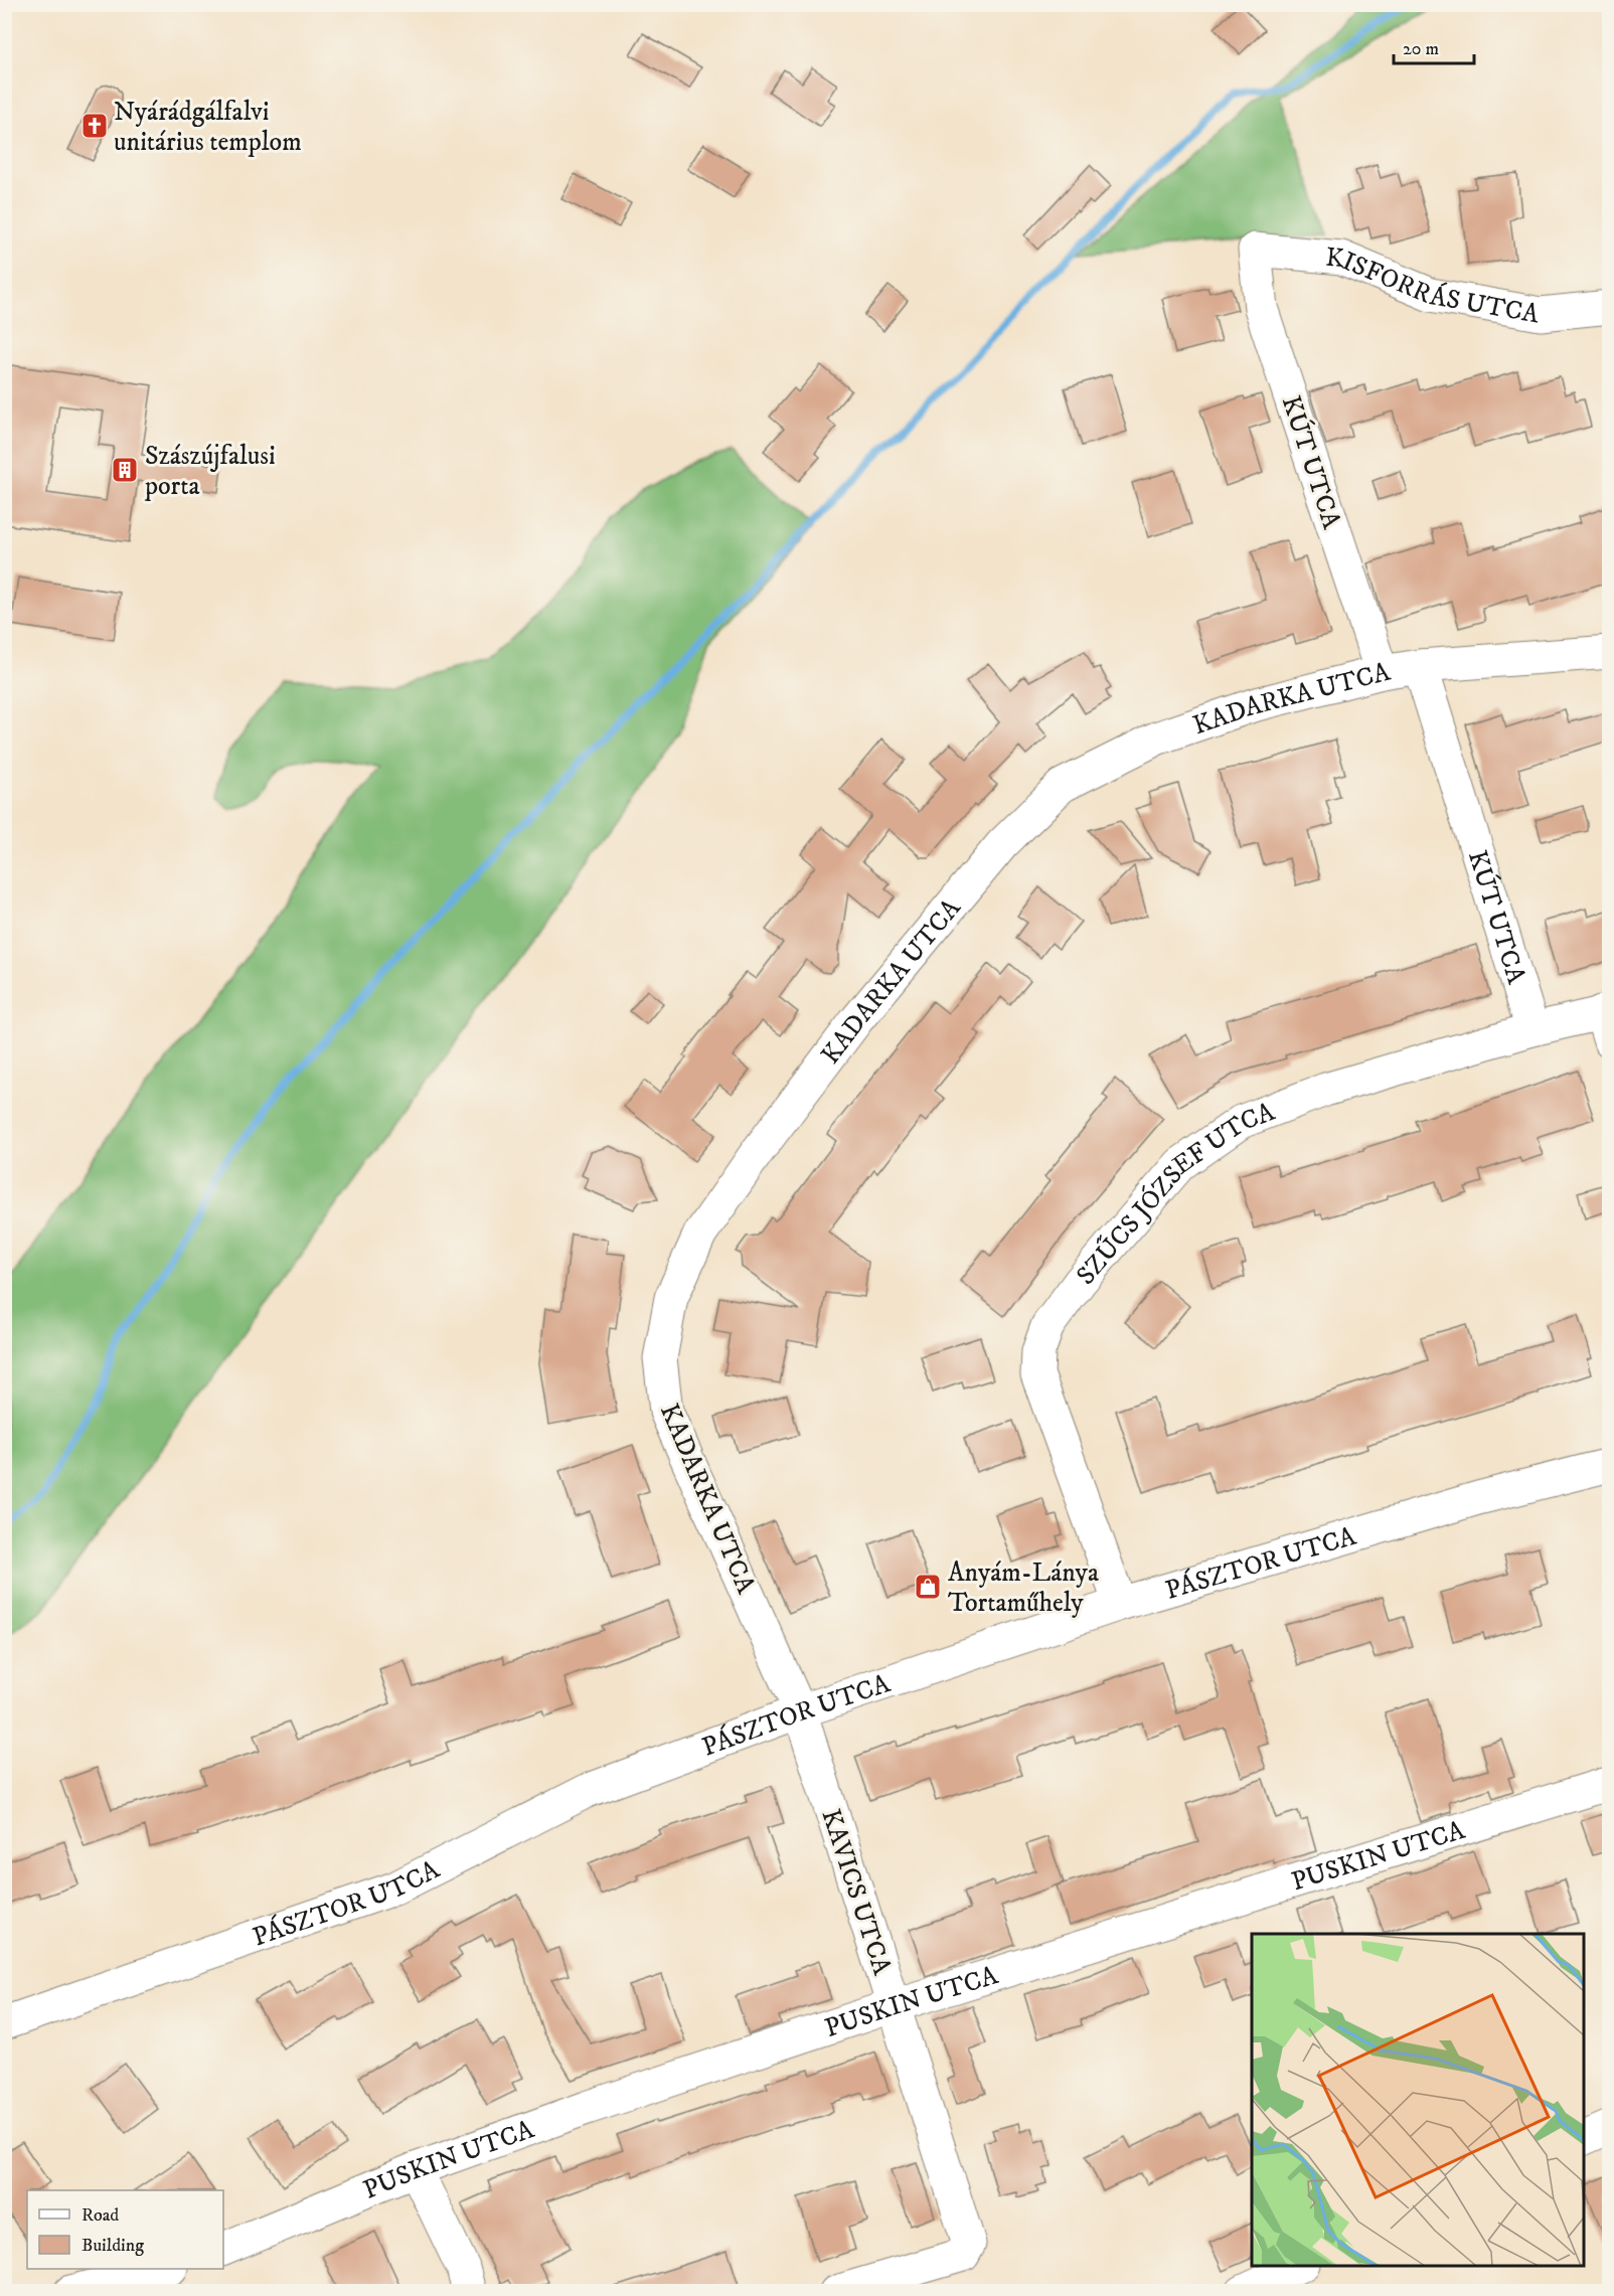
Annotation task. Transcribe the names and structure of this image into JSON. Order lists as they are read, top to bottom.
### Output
{
  "streets": {
    "street": [
      "KISFORRÁS UTCA",
      "KÚT UTCA",
      "KADARKA UTCA",
      "SZŰCS JÓZSEF UTCA",
      "PÁSZTOR UTCA",
      "PUSKIN UTCA",
      "KAVICS UTCA"
    ]
  },
  "crossings": [
    ["KISFORRÁS UTCA", "KÚT UTCA"],
    ["KÚT UTCA", "KADARKA UTCA"],
    ["KÚT UTCA", "SZŰCS JÓZSEF UTCA"],
    ["KADARKA UTCA", "PÁSZTOR UTCA"],
    ["KADARKA UTCA", "KAVICS UTCA"],
    ["SZŰCS JÓZSEF UTCA", "PÁSZTOR UTCA"],
    ["PÁSZTOR UTCA", "KAVICS UTCA"],
    ["PUSKIN UTCA", "KAVICS UTCA"]
  ],
  "places": {
    "church": ["Nyárádgálfalvi unitárius templom"],
    "building": ["Szászújfalusi porta"],
    "shop": ["Anyám-Lánya Tortaműhely"]
  },
  "legend": ["Road", "Building"],
  "scale_bar": "20 m"
}
